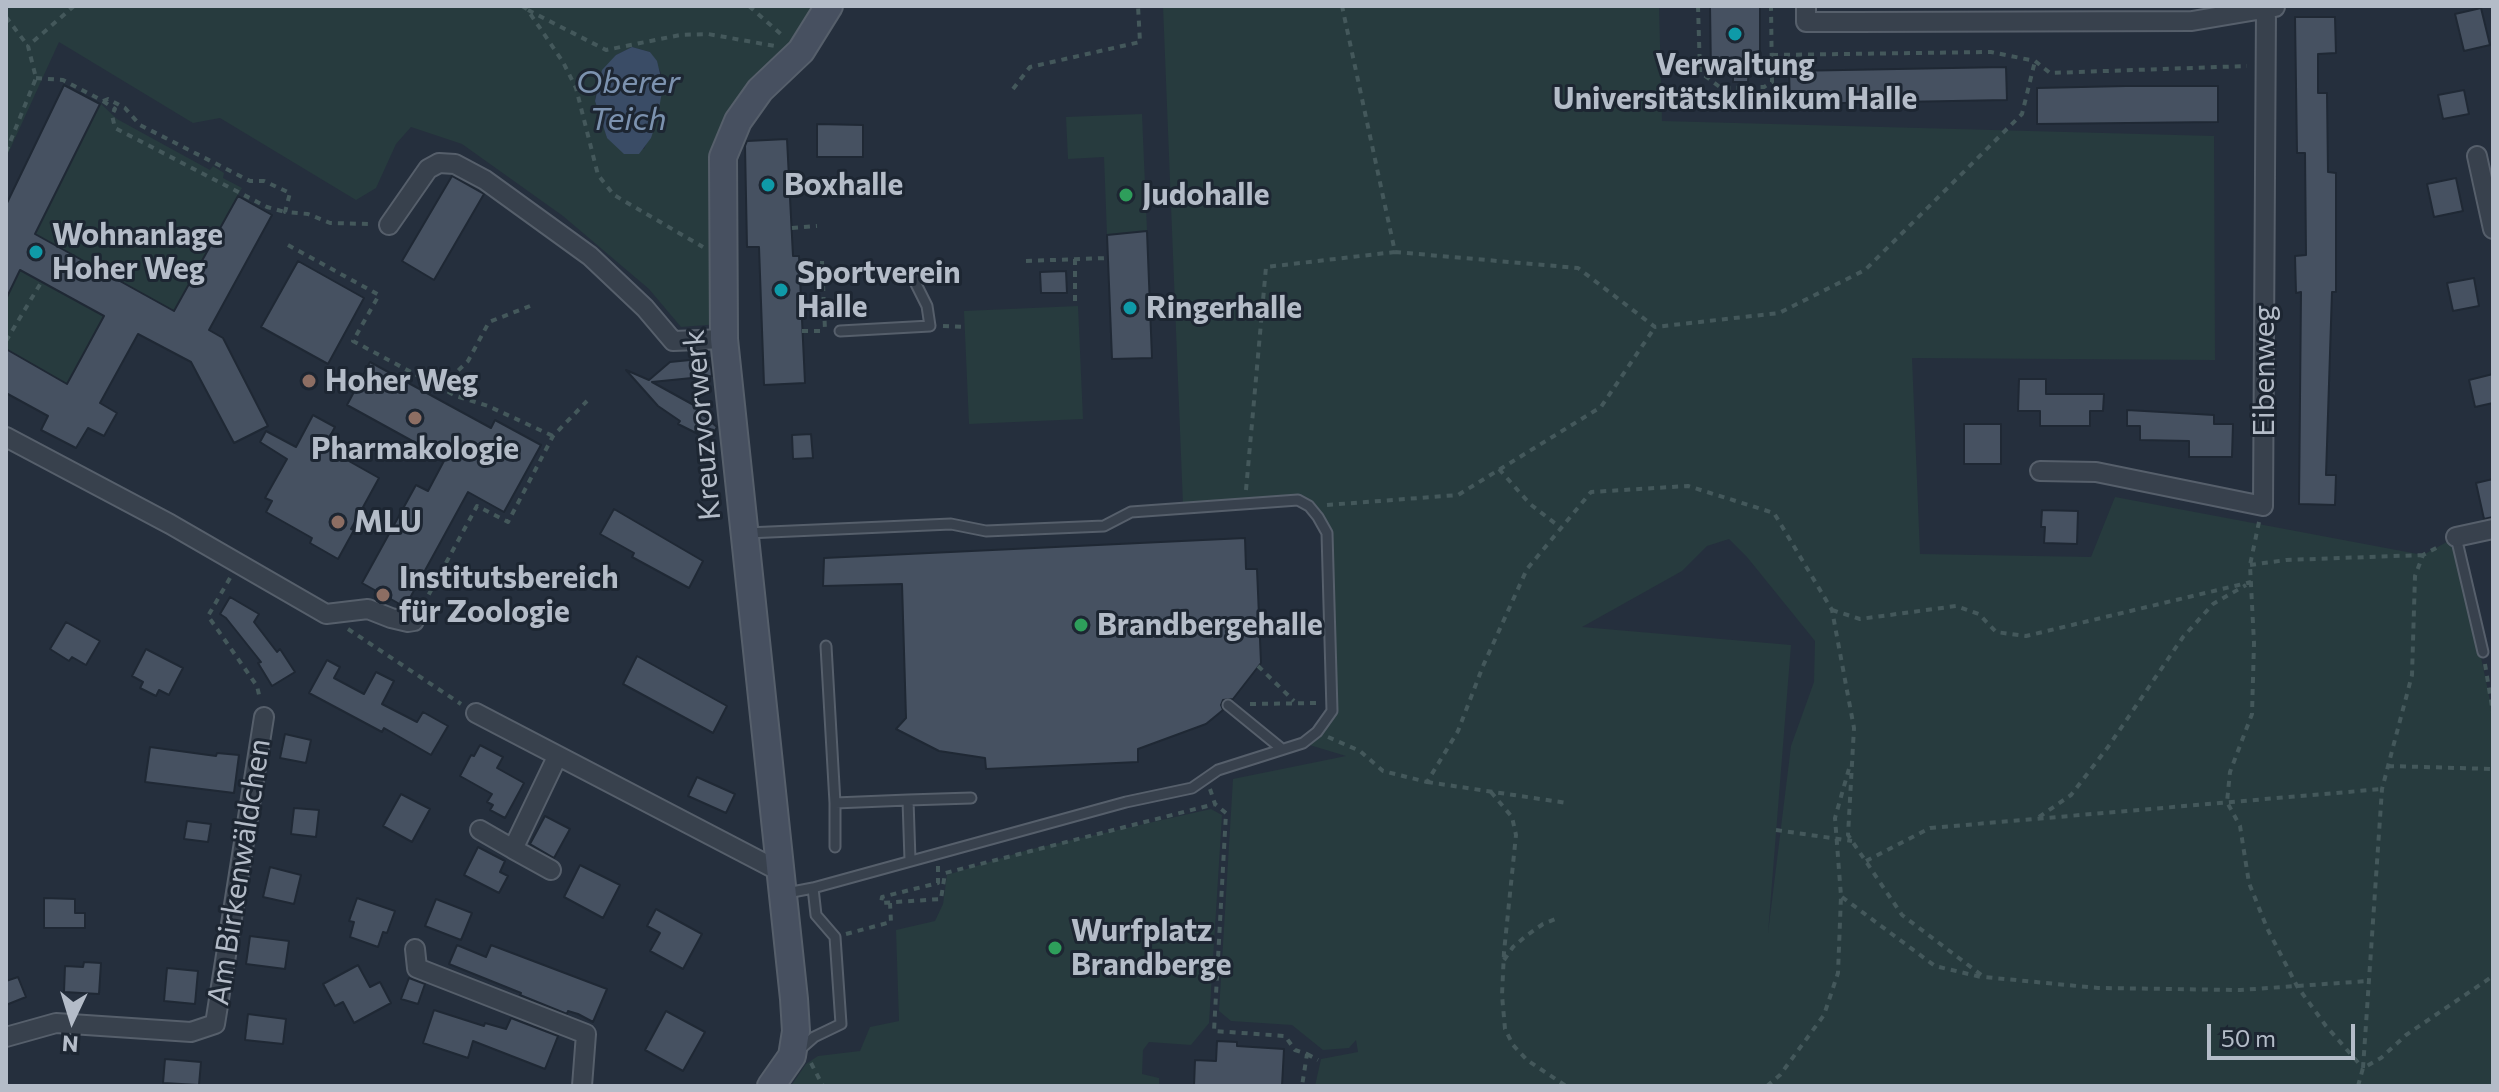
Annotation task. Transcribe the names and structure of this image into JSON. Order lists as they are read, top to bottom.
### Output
{
  "streets": {
    "street": ["Eibenweg", "Kreuzvorwerk", "Am Birkenwäldchen"]
  },
  "water": ["Oberer Teich"],
  "places": [
    "Verwaltung Universitätsklinikum Halle",
    "Boxhalle",
    "Judohalle",
    "Wohnanlage Hoher Weg",
    "Sportverein Halle",
    "Ringerhalle",
    "Hoher Weg",
    "Pharmakologie",
    "MLU",
    "Institutsbereich für Zoologie",
    "Brandbergehalle",
    "Wurfplatz Brandberge"
  ],
  "scale_bar": "50 m",
  "north": "bottom"
}
